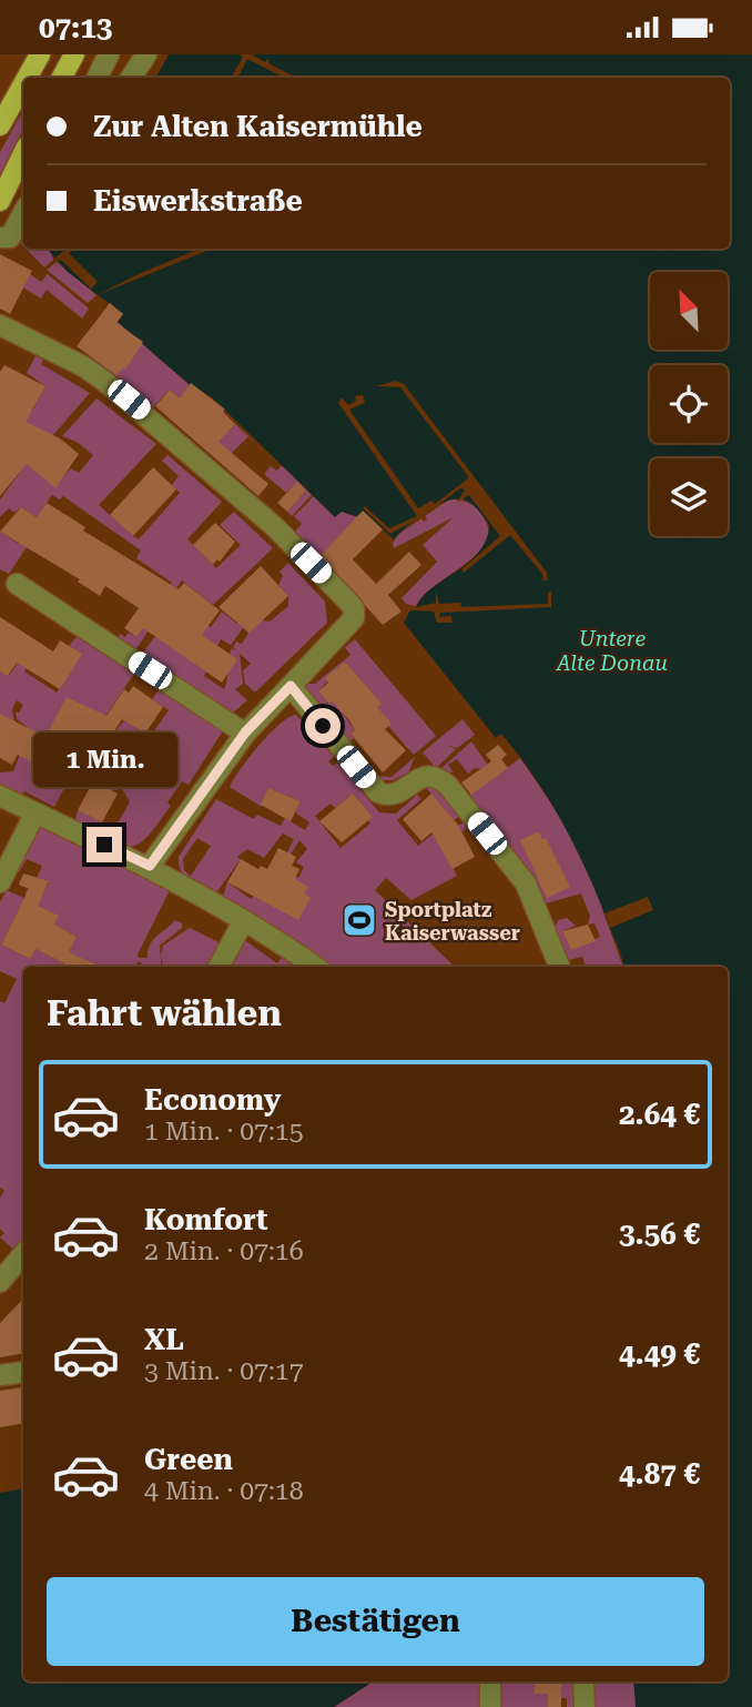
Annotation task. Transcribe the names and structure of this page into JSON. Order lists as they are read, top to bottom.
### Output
{
  "water": ["Untere Alte Donau"],
  "places": {
    "sports": ["Sportplatz Kaiserwasser"]
  },
  "north": "top left",
  "page": {
    "status": "07:13",
    "banner": ["Zur Alten Kaisermühle", "Eiswerkstraße"],
    "bubble": "1 Min.",
    "heading": "Fahrt wählen",
    "list": [
      {
        "name": "Economy",
        "note": "1 Min. · 07:15",
        "value": "2.64 €"
      },
      {
        "name": "Komfort",
        "note": "2 Min. · 07:16",
        "value": "3.56 €"
      },
      {
        "name": "XL",
        "note": "3 Min. · 07:17",
        "value": "4.49 €"
      },
      {
        "name": "Green",
        "note": "4 Min. · 07:18",
        "value": "4.87 €"
      }
    ],
    "buttons": "Bestätigen"
  }
}
